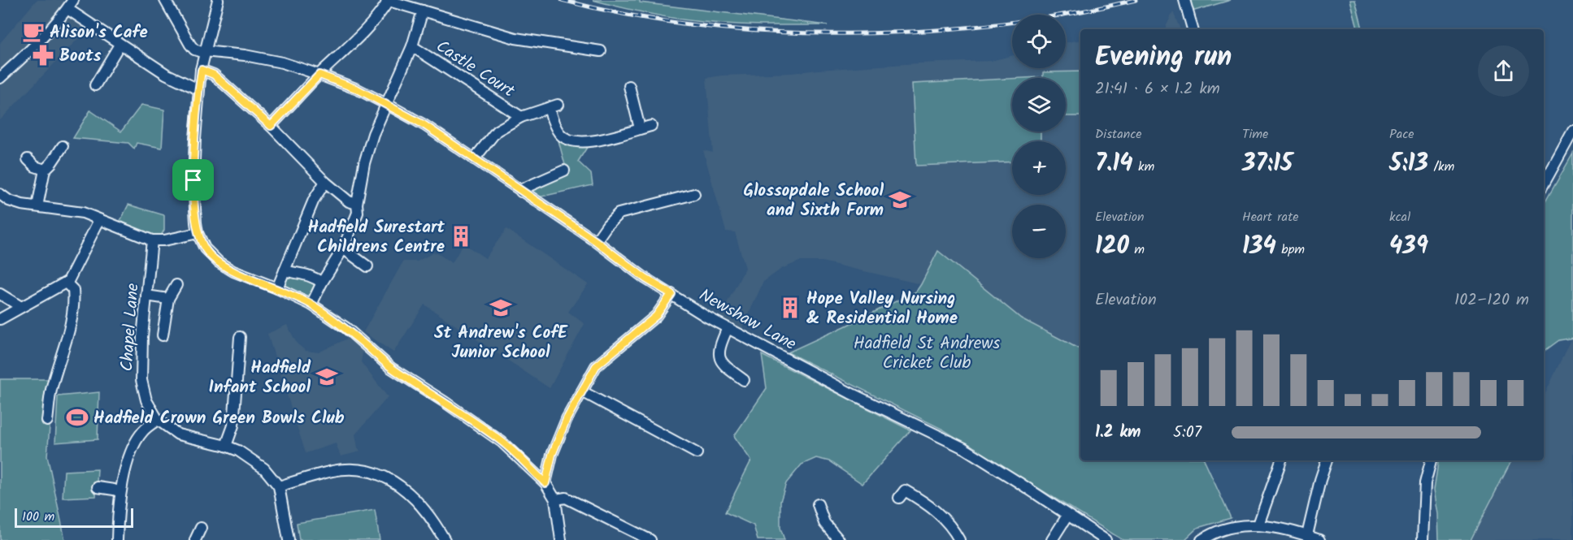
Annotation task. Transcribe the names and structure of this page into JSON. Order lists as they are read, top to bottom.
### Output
{
  "streets": {
    "street": ["Castle Court", "Newshaw Lane", "Chapel Lane"]
  },
  "parks": ["Hadfield St Andrews Cricket Club"],
  "places": {
    "cafe": ["Alison's Cafe"],
    "pharmacy": ["Boots"],
    "school or university": ["Glossopdale School and Sixth Form", "St Andrew's CofE Junior School", "Hadfield Infant School"],
    "building": ["Hadfield Surestart Childrens Centre", "Hope Valley Nursing & Residential Home"],
    "sports": ["Hadfield Crown Green Bowls Club"]
  },
  "scale_bar": "100 m",
  "page": {
    "map_buttons": ["+", "−"],
    "heading": ["Evening run", "21:41 · 6 × 1.2 km"],
    "stats": [
      ["Distance", "7.14 km"],
      ["Time", "37:15"],
      ["Pace", "5:13 /km"],
      ["Elevation", "120 m"],
      ["Heart rate", "134 bpm"],
      ["kcal", "439"]
    ],
    "chart": ["Elevation", "102–120 m"],
    "list": [
      {
        "name": "1.2 km",
        "note": "5:07"
      }
    ],
    "scale": "100 m"
  }
}
